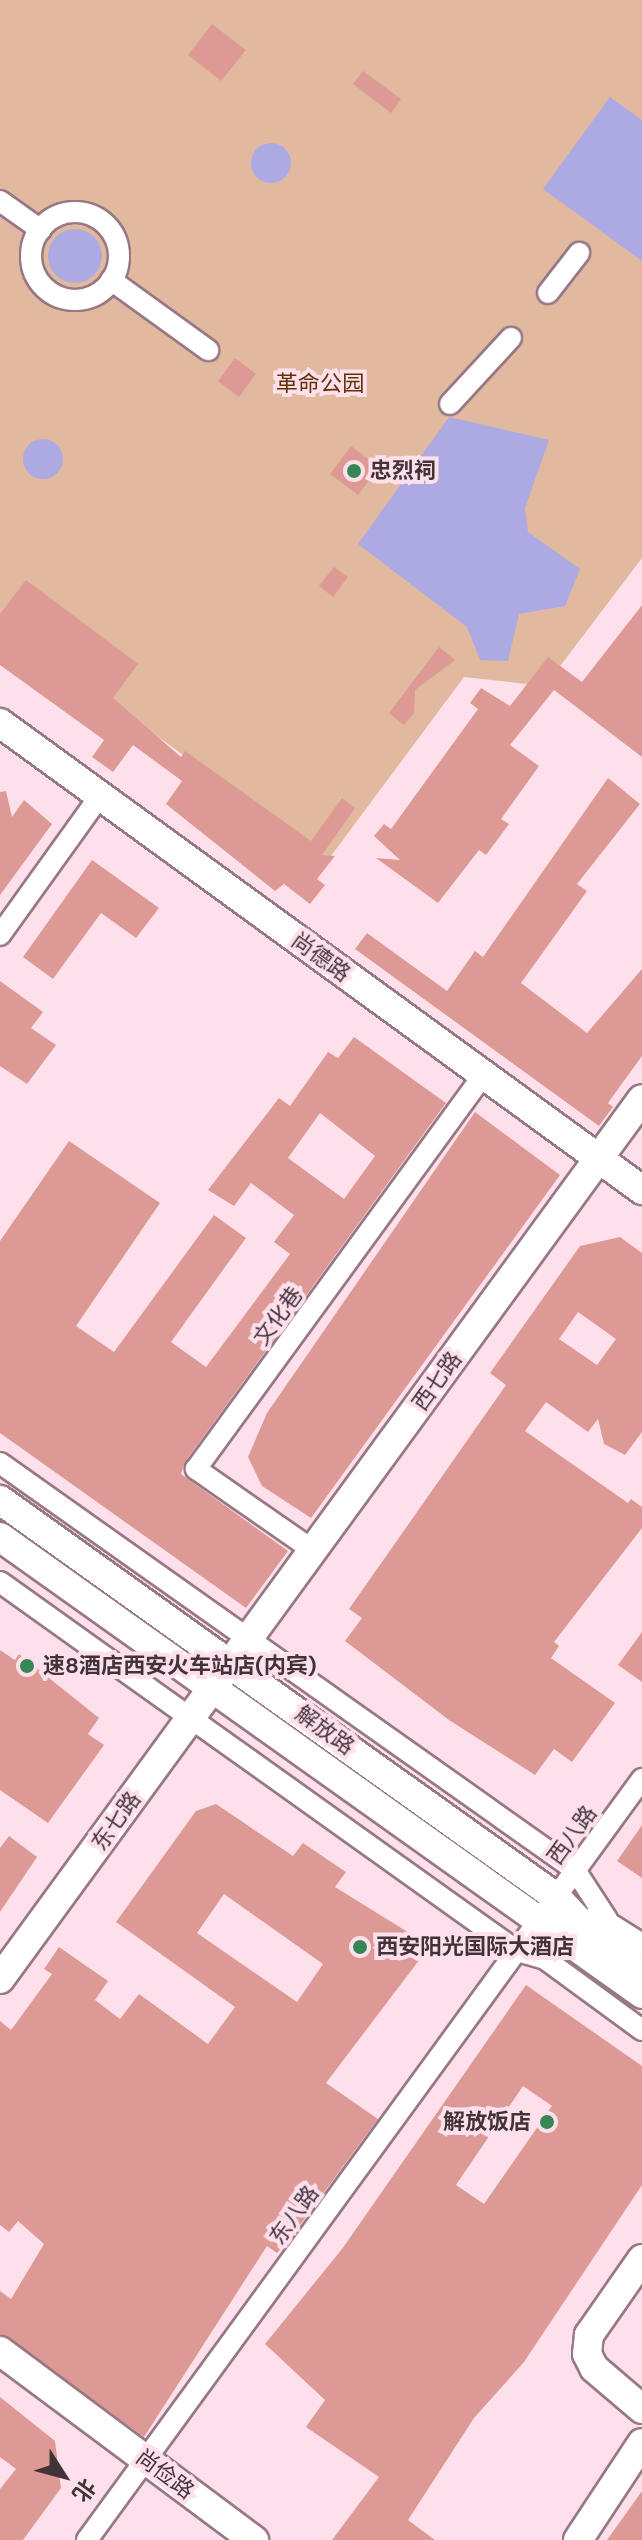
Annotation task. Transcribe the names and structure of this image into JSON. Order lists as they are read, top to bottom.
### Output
{
  "streets": {
    "street": [
      "尚德路",
      "文化巷",
      "西七路",
      "解放路",
      "东七路",
      "西八路",
      "东八路",
      "尚俭路"
    ]
  },
  "crossings": [
    ["尚德路", "文化巷"],
    ["尚德路", "西七路"],
    ["文化巷", "西七路"],
    ["西七路", "解放路"],
    ["西七路", "东七路"],
    ["解放路", "东七路"],
    ["解放路", "西八路"],
    ["解放路", "东八路"],
    ["西八路", "东八路"],
    ["东八路", "尚俭路"]
  ],
  "parks": ["革命公园"],
  "places": [
    "忠烈祠",
    "速8酒店西安火车站店(内宾)",
    "西安阳光国际大酒店",
    "解放饭店"
  ],
  "north": "bottom right"
}
